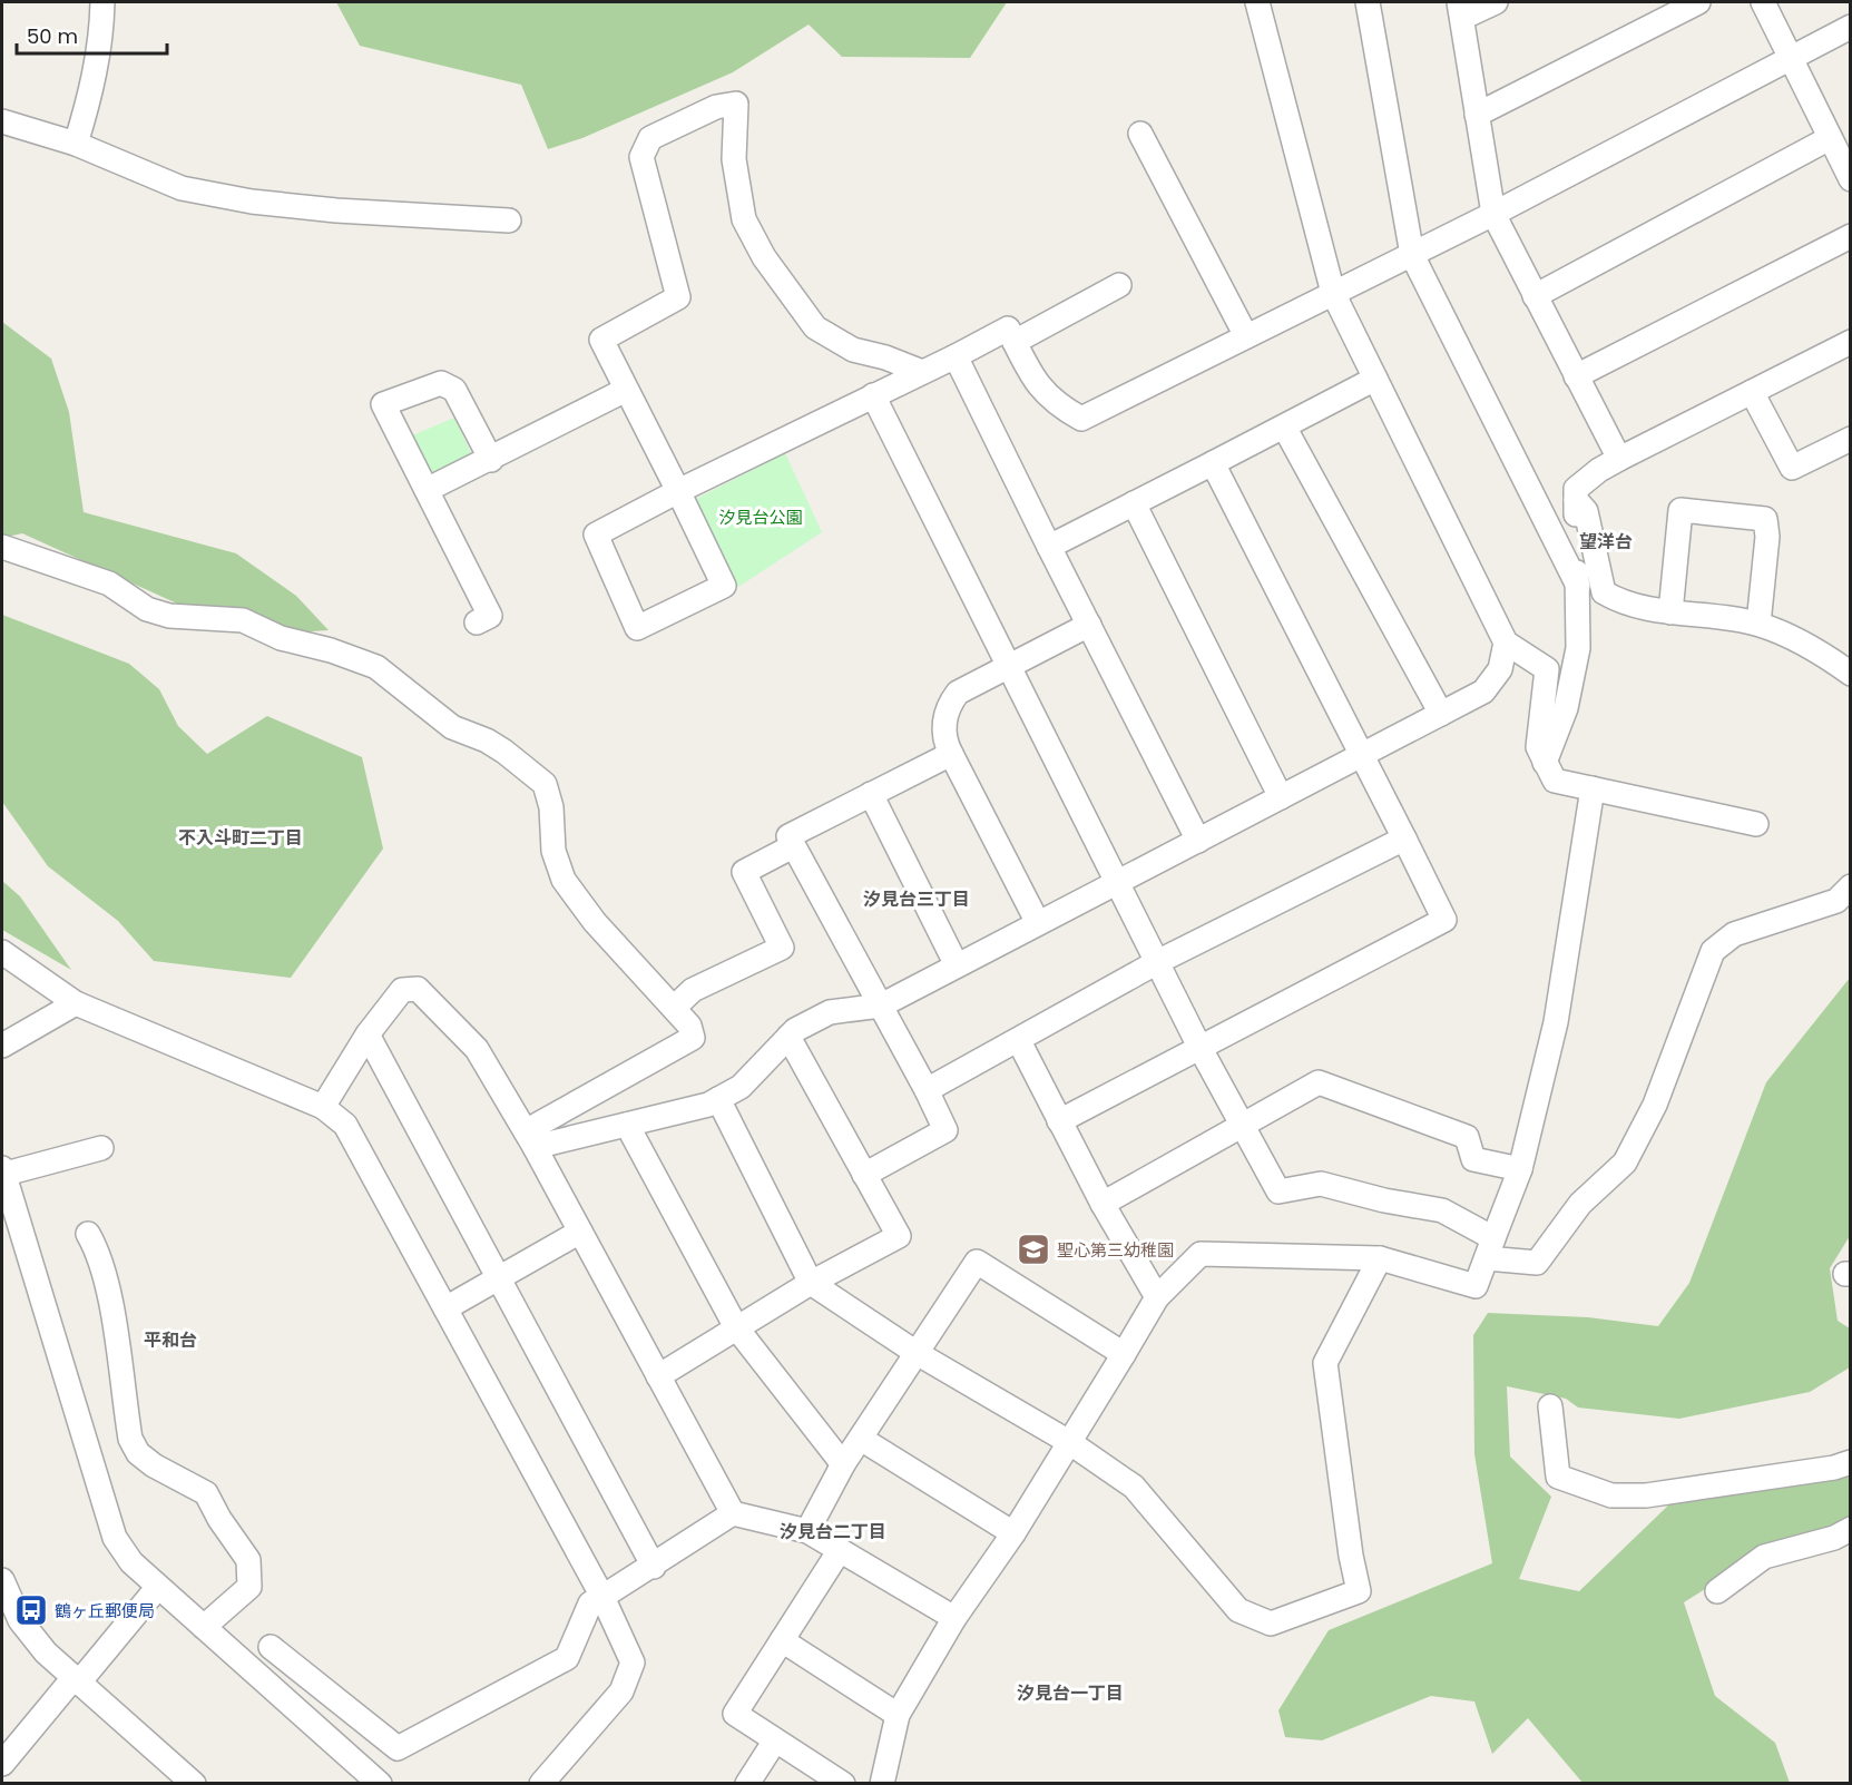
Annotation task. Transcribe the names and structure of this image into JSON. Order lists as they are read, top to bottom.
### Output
{
  "districts": [
    "望洋台",
    "不入斗町二丁目",
    "汐見台三丁目",
    "平和台",
    "汐見台二丁目",
    "汐見台一丁目"
  ],
  "parks": ["汐見台公園"],
  "places": {
    "school or university": ["聖心第三幼稚園"],
    "bus stop": ["鶴ヶ丘郵便局"]
  },
  "scale_bar": "50 m"
}
